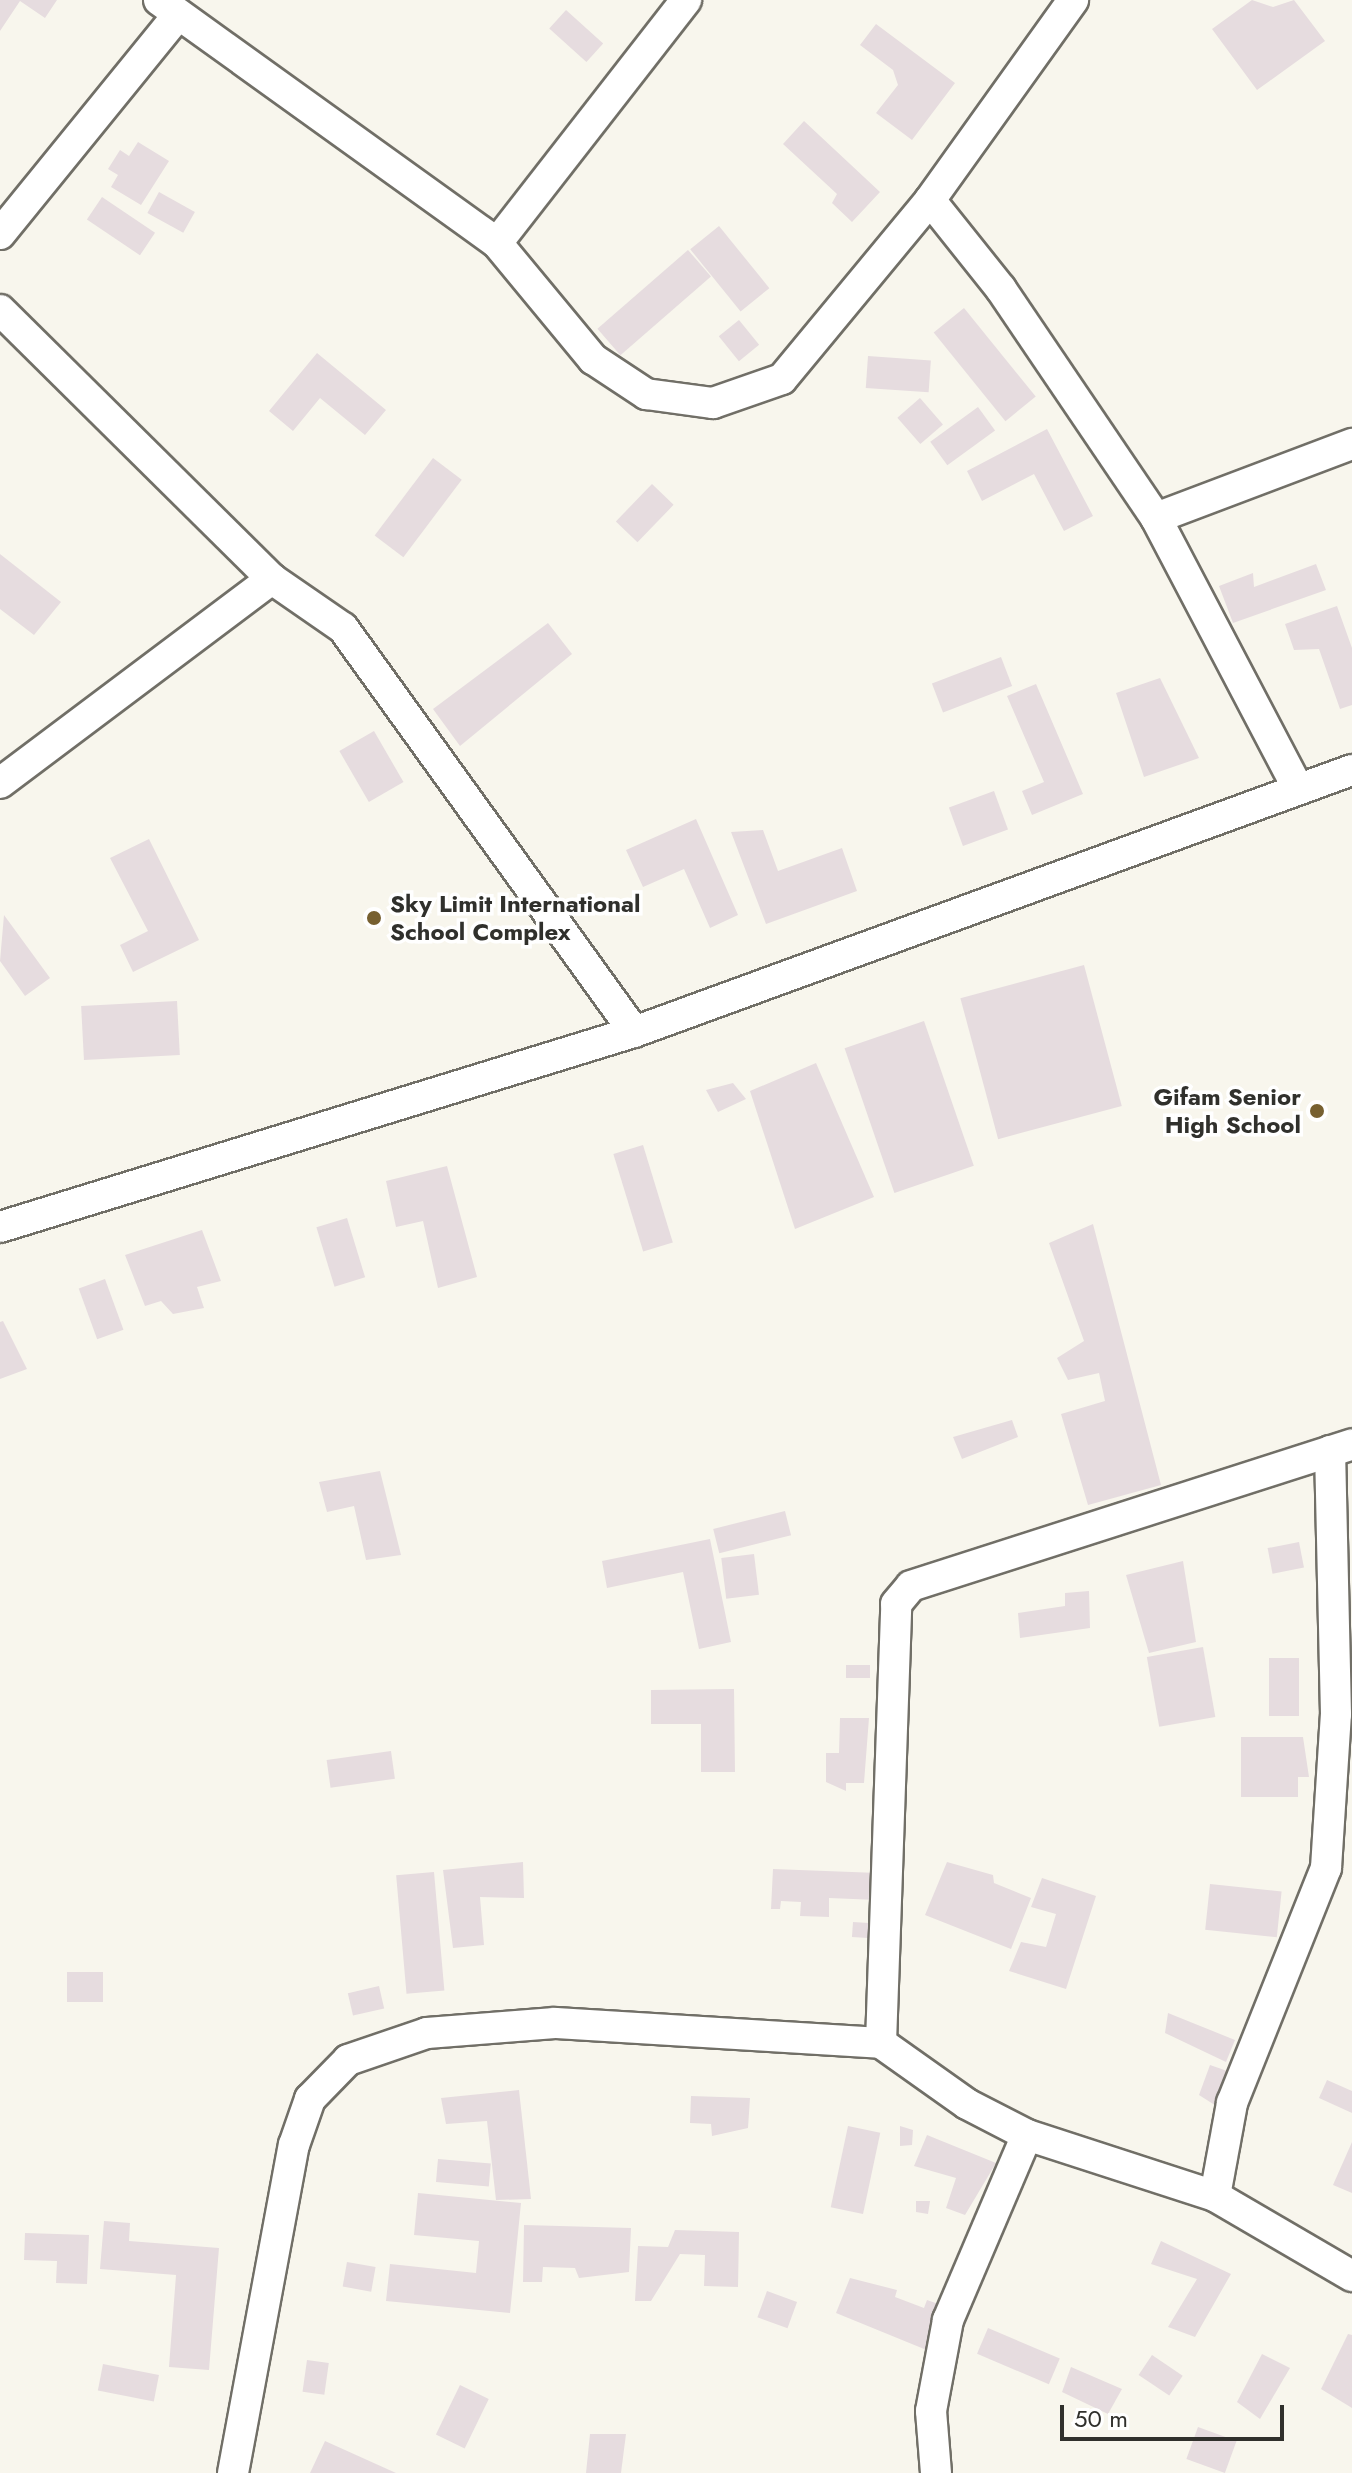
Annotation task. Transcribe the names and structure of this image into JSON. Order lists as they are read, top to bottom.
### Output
{
  "places": ["Sky Limit International School Complex", "Gifam Senior High School"],
  "scale_bar": "50 m"
}
